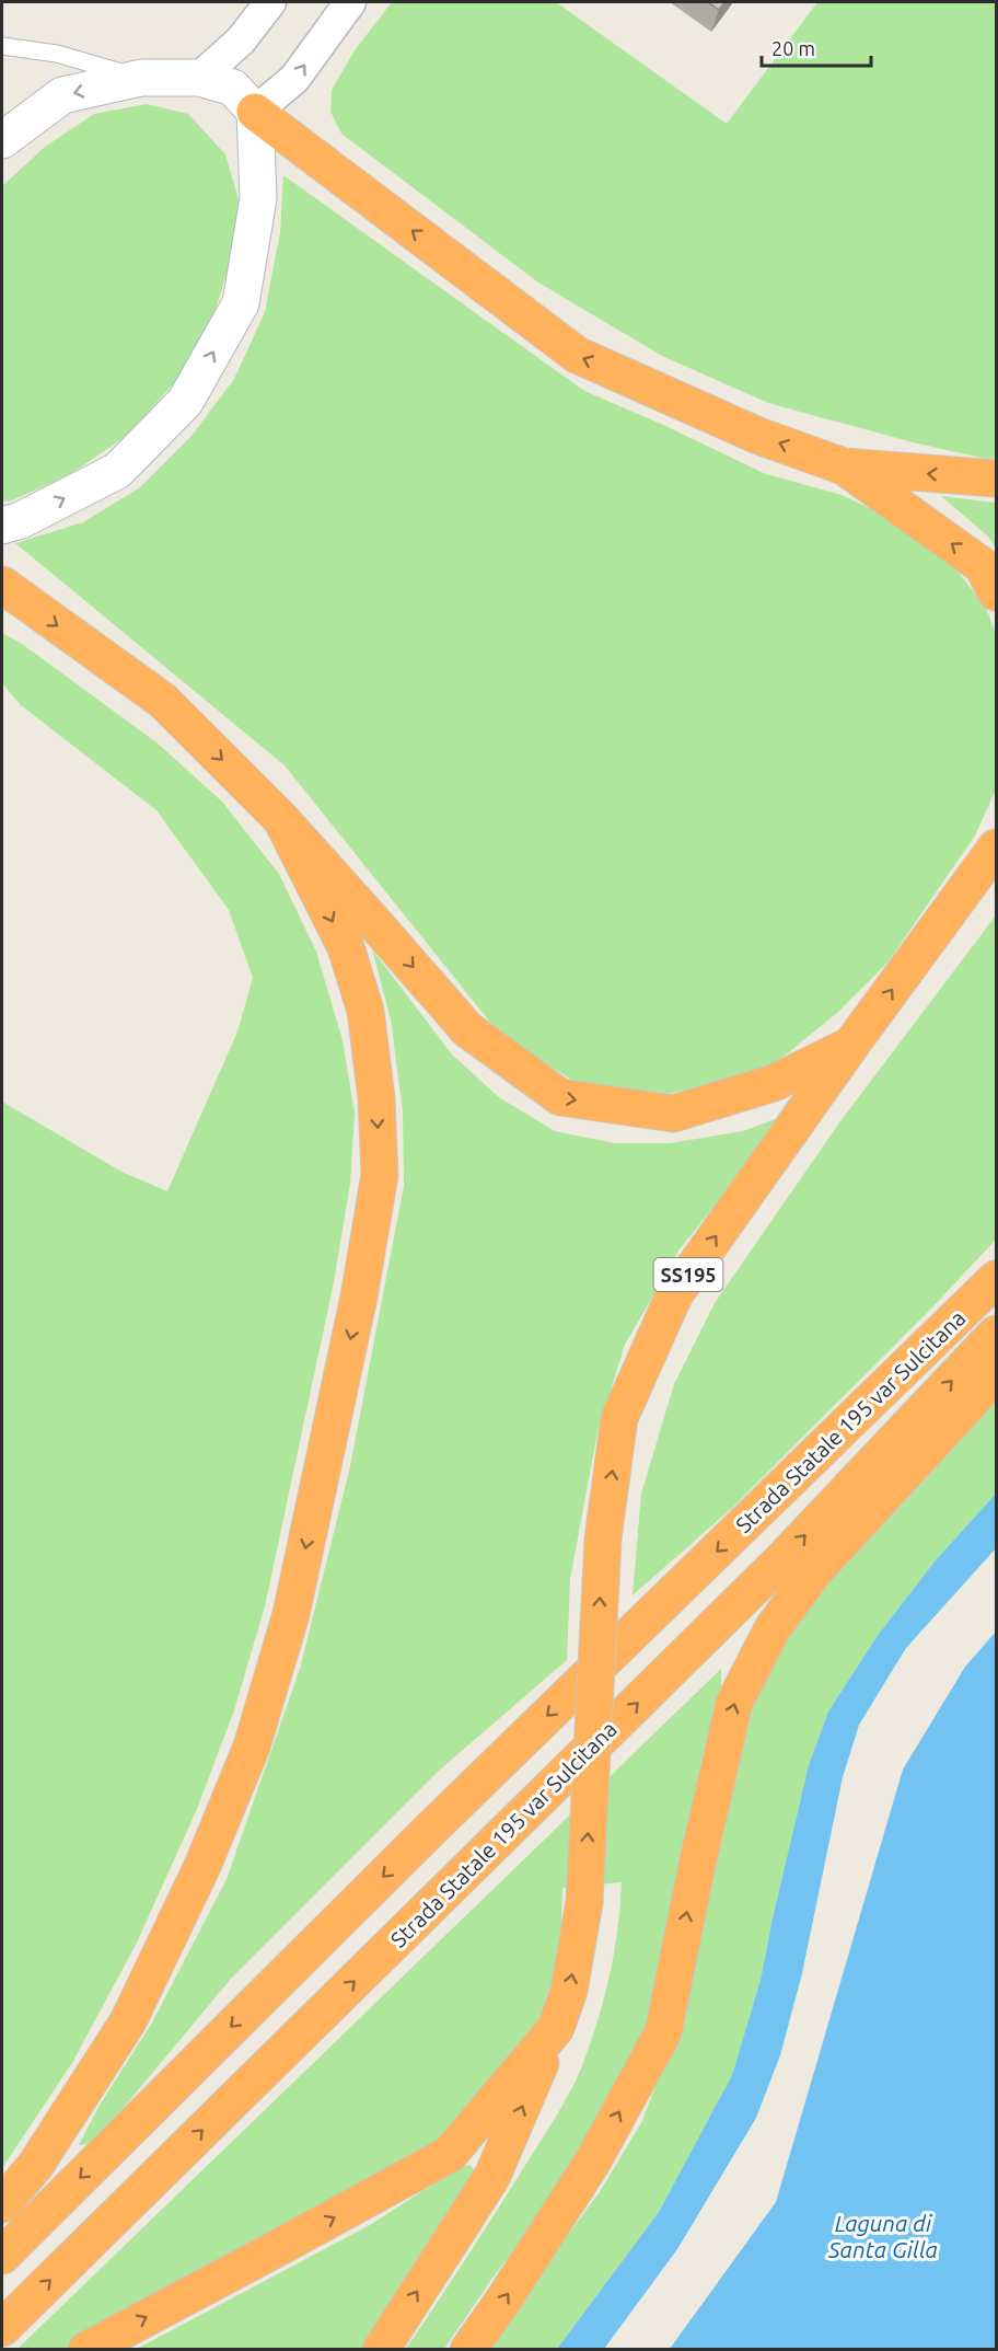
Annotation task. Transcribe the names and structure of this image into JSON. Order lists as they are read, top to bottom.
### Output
{
  "streets": {
    "highway": ["SS195", "Strada Statale 195 var Sulcitana"]
  },
  "water": ["Laguna di Santa Gilla"],
  "scale_bar": "20 m"
}
